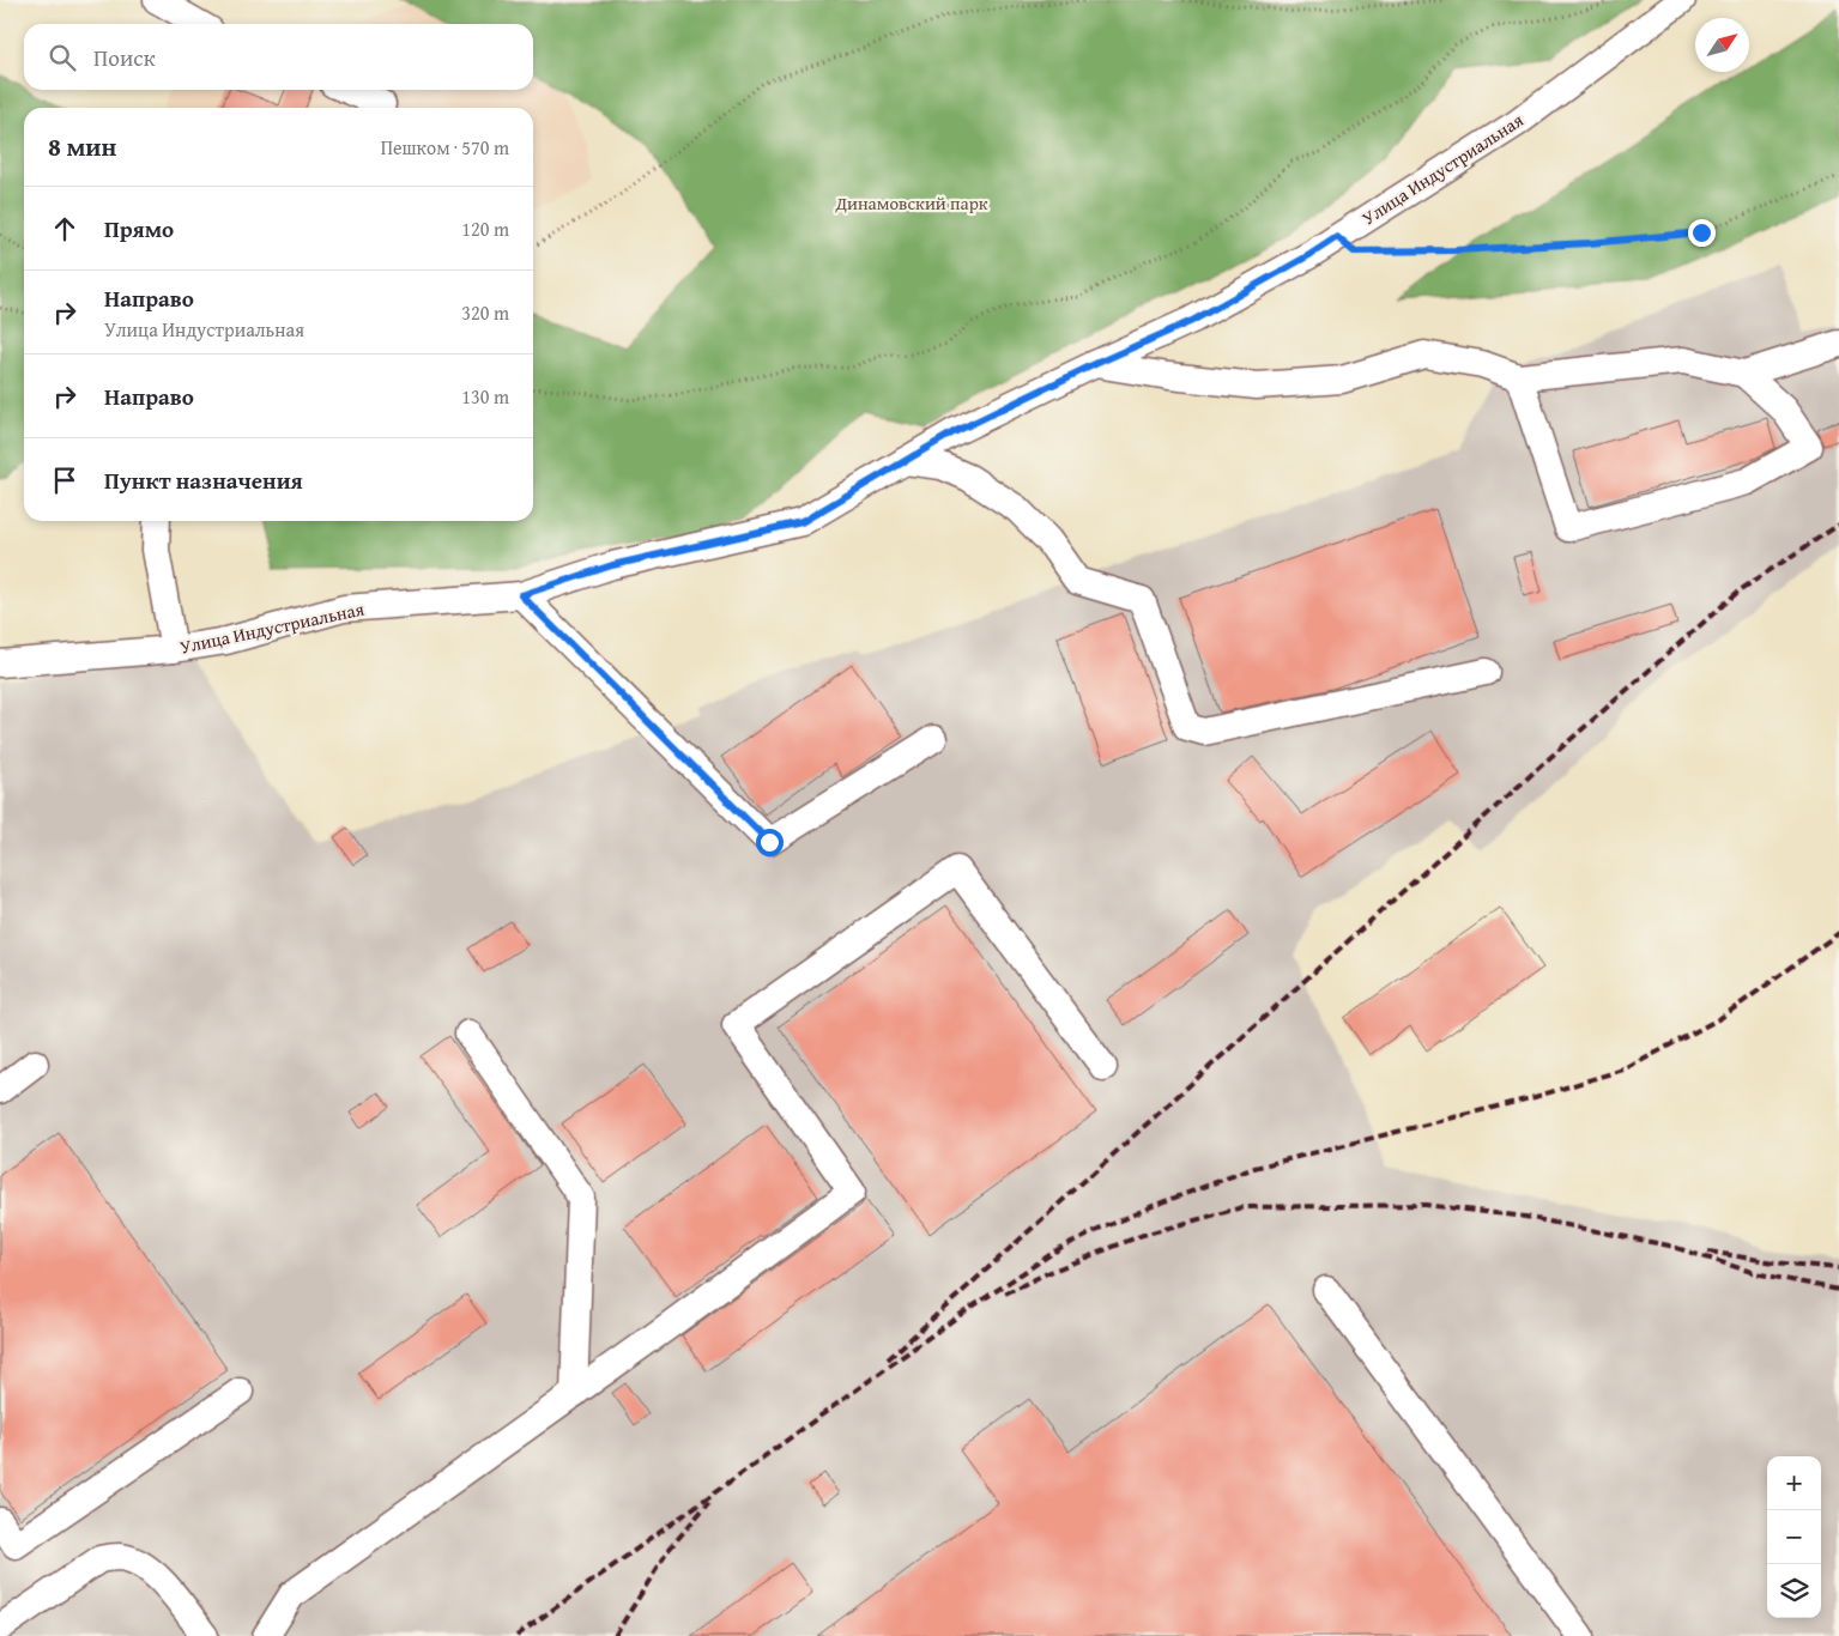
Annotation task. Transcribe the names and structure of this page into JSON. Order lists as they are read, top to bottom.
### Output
{
  "streets": {
    "lane": ["Улица Индустриальная"]
  },
  "parks": ["Динамовский парк"],
  "north": "top right",
  "page": {
    "search": "Поиск",
    "heading": ["8 мин", "Пешком · 570 m"],
    "list": [
      ["Прямо", "120 m"],
      ["Направо", "Улица Индустриальная", "320 m"],
      ["Направо", "130 m"],
      "Пункт назначения"
    ],
    "map_buttons": ["+", "−"]
  }
}
